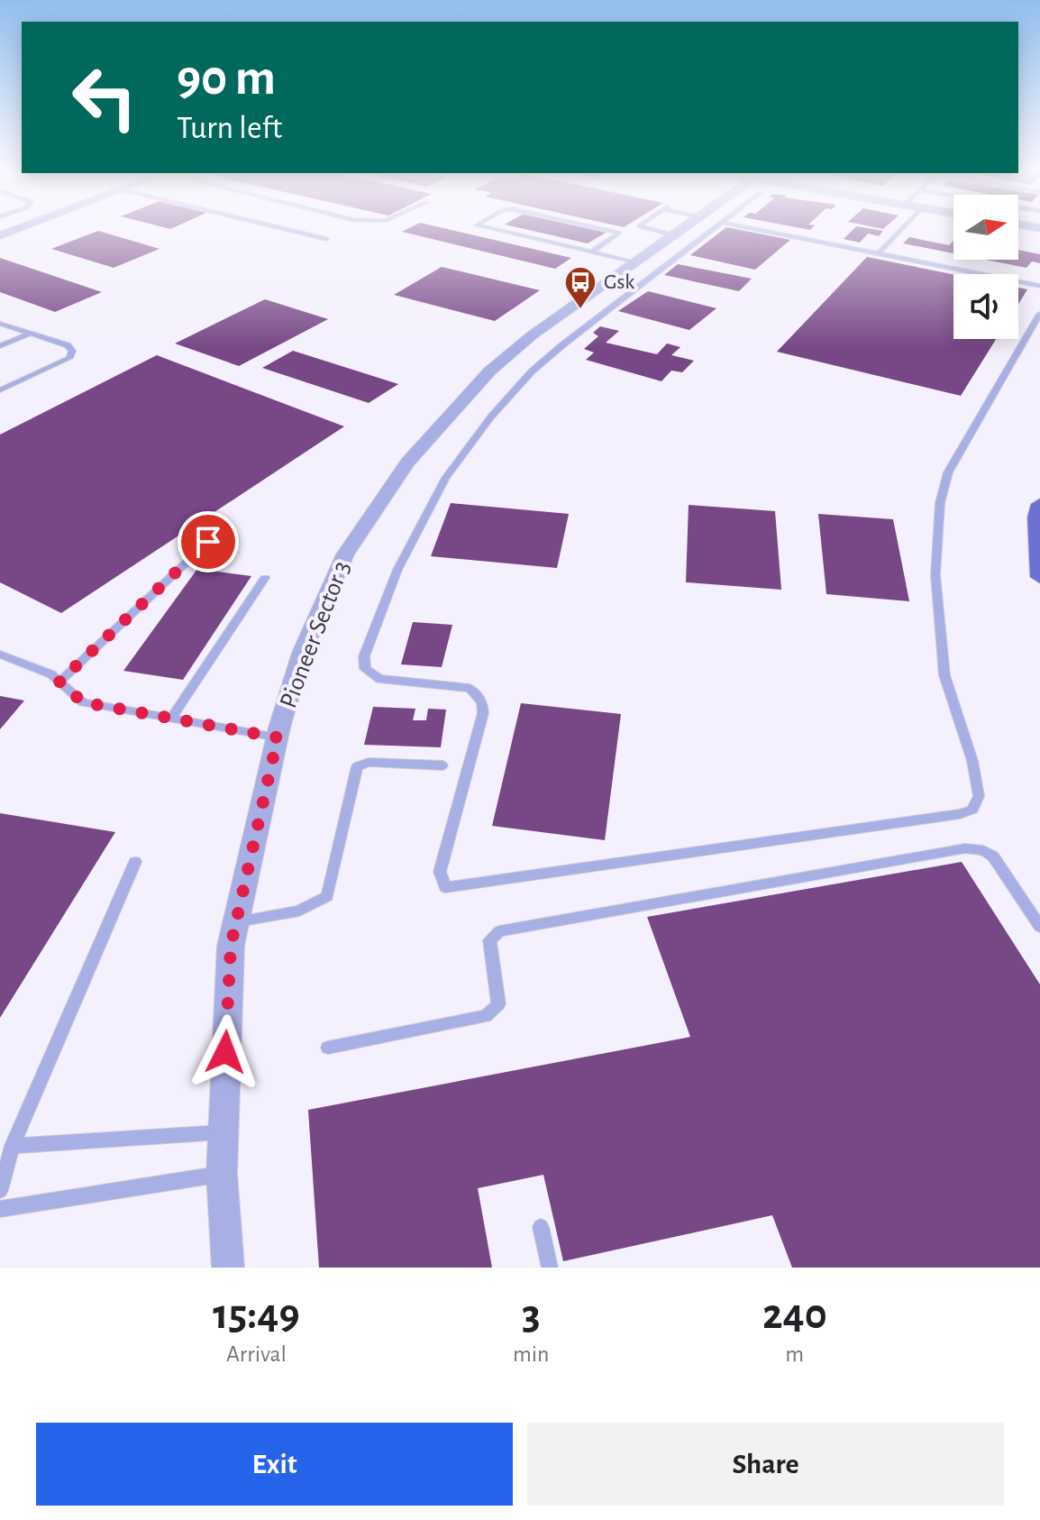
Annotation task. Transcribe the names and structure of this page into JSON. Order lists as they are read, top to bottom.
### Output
{
  "streets": {
    "street": ["Pioneer Sector 3"]
  },
  "places": {
    "bus stop": ["Gsk"]
  },
  "north": "right",
  "page": {
    "turn": ["90 m", "Turn left"],
    "eta": [
      "15:49",
      "Arrival",
      "3",
      "min",
      "240",
      "m"
    ],
    "buttons": ["Exit", "Share"]
  }
}
